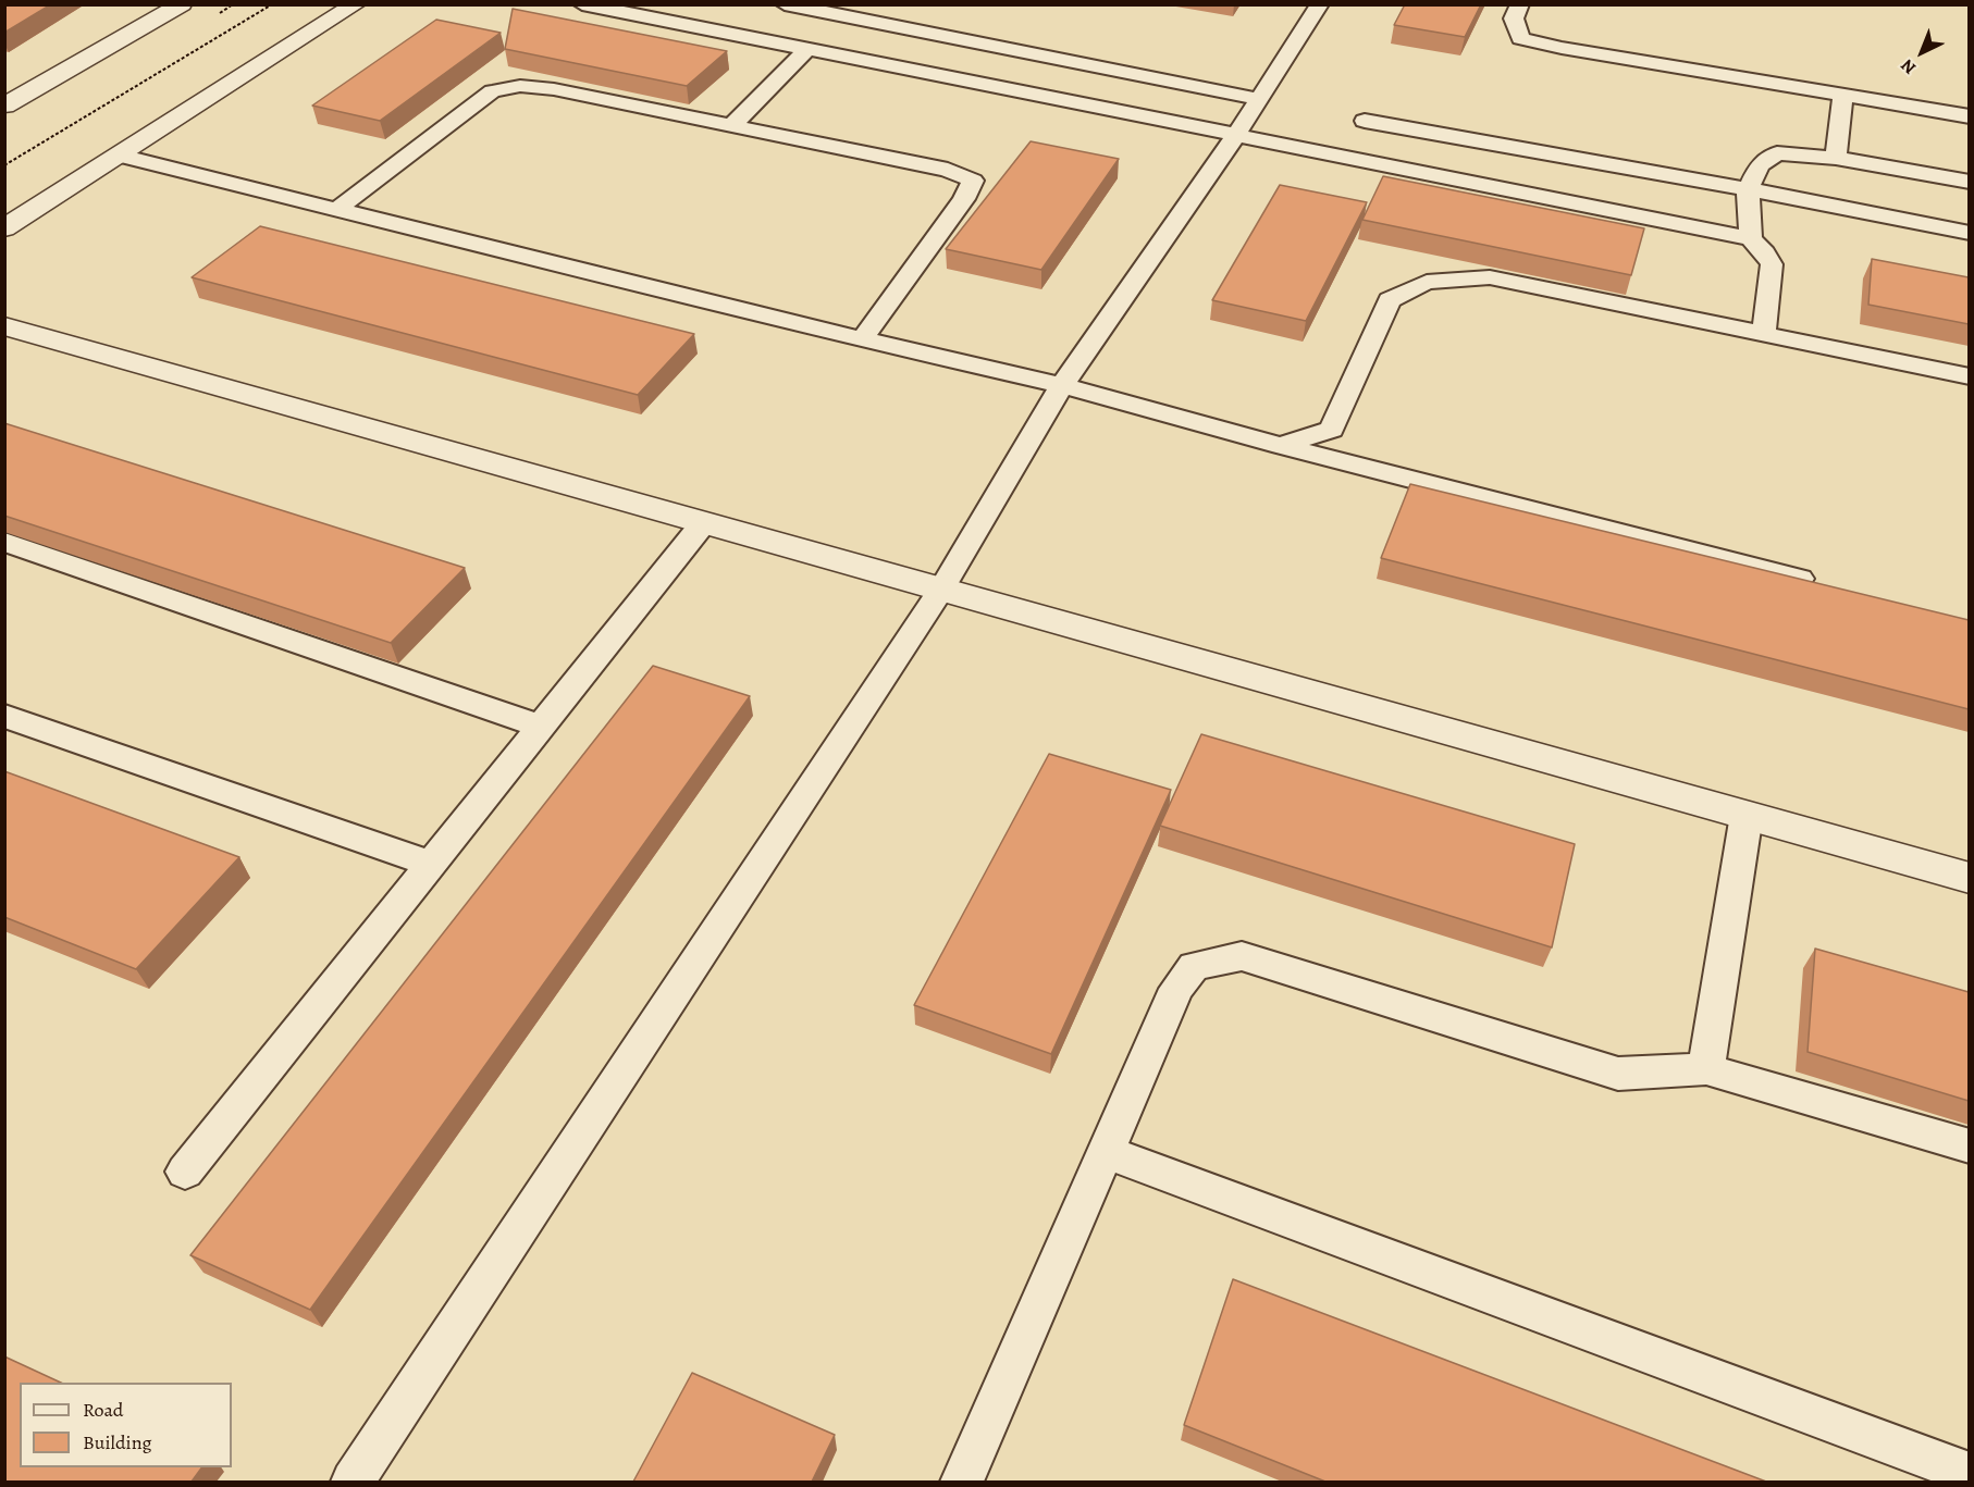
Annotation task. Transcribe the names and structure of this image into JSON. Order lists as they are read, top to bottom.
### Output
{
  "legend": ["Road", "Building"],
  "north": "bottom left"
}
